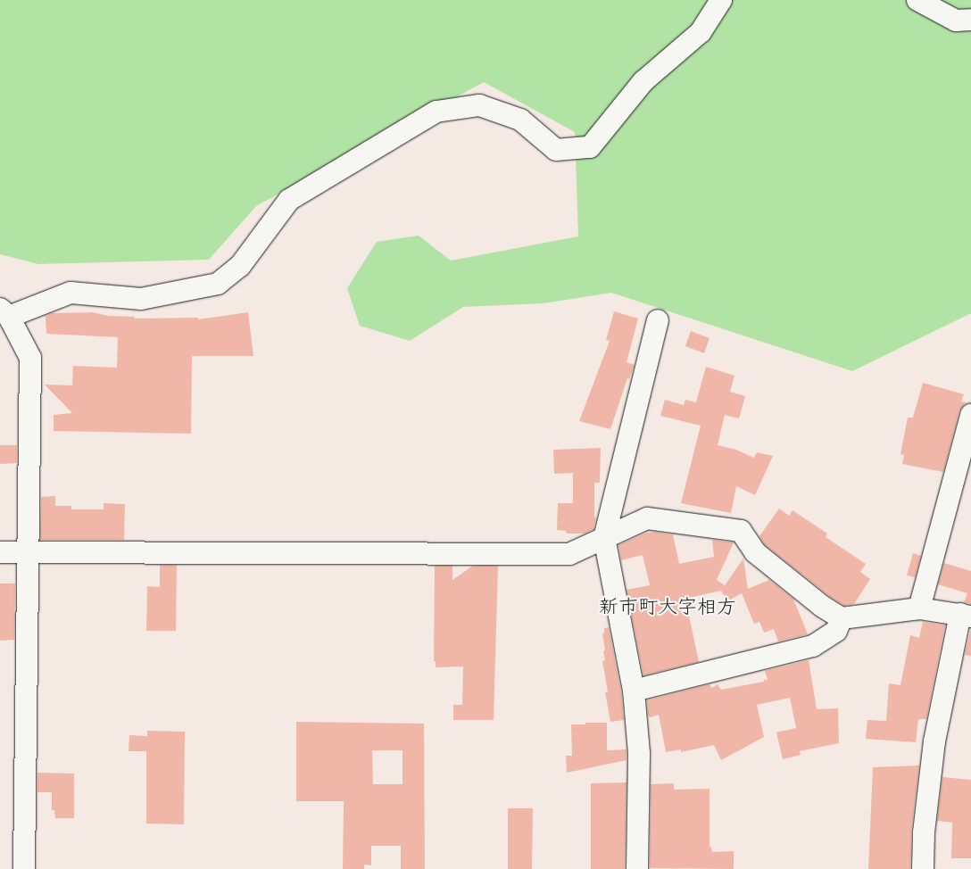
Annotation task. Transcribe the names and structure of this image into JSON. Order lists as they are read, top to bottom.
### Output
{
  "districts": ["新市町大字相方"]
}
